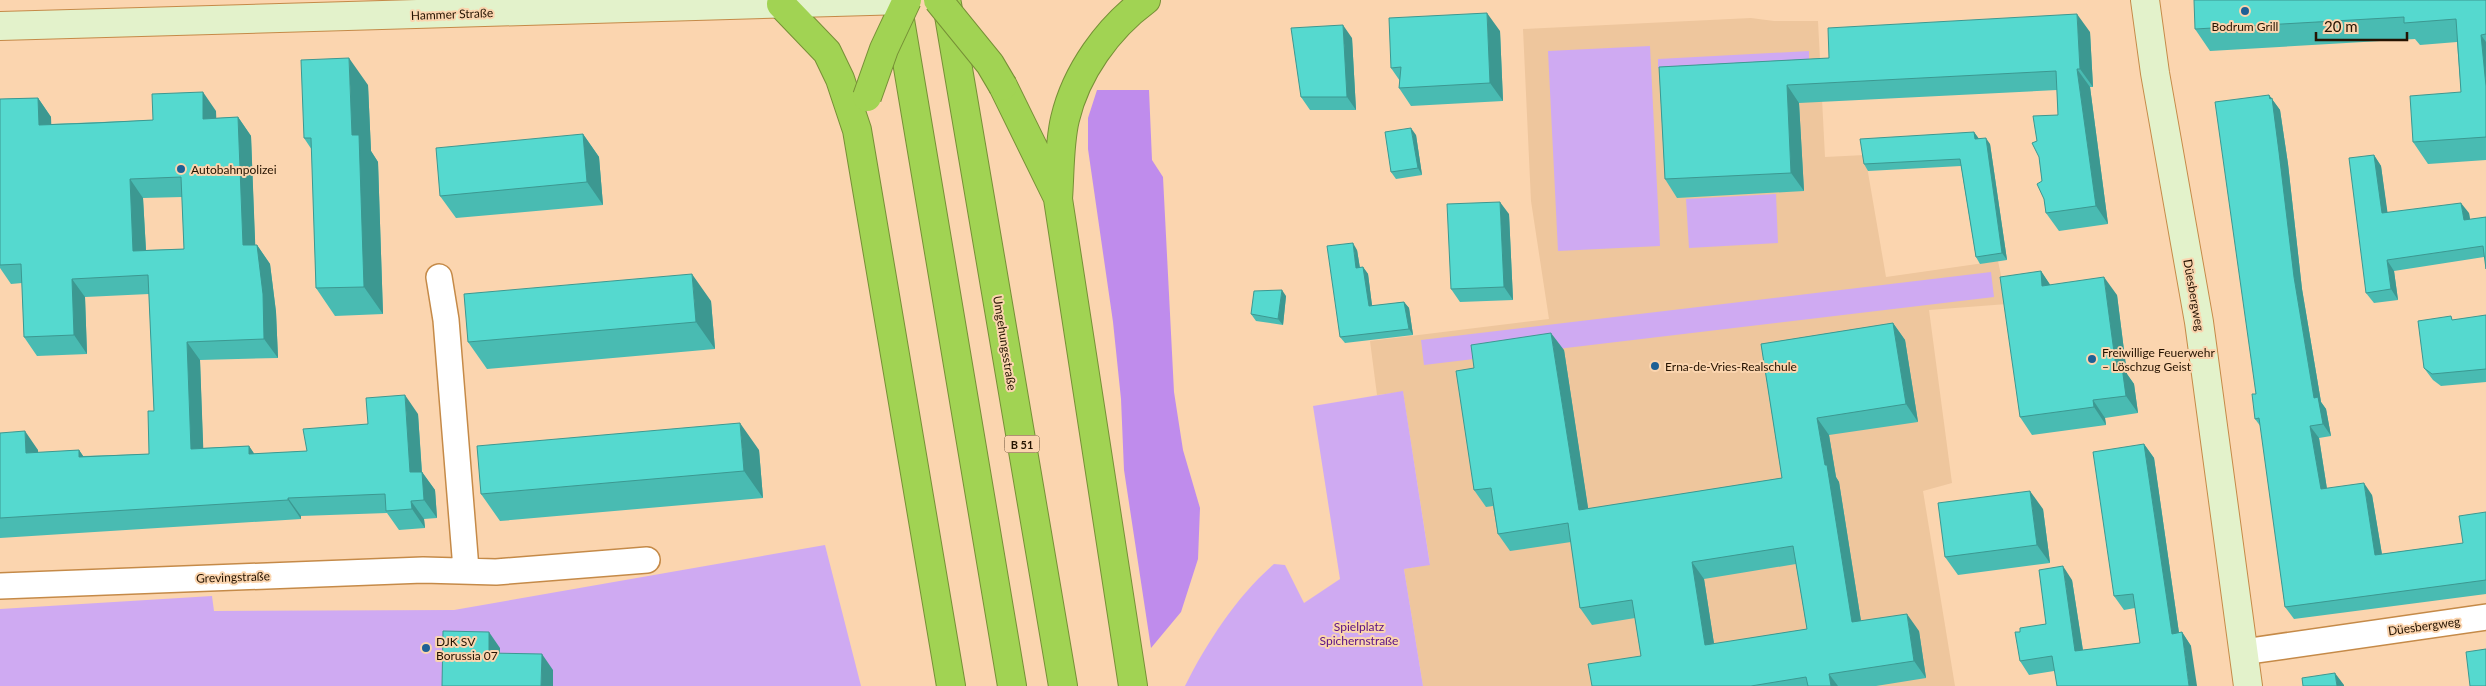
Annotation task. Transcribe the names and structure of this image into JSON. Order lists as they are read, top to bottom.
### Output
{
  "streets": {
    "highway": ["Umgehungsstraße", "B 51"],
    "main road": ["Hammer Straße", "Düesbergweg"],
    "street": ["Grevingstraße"]
  },
  "parks": ["Spielplatz Spichernstraße"],
  "places": [
    "Bodrum Grill",
    "Autobahnpolizei",
    "Freiwillige Feuerwehr – Löschzug Geist",
    "Erna-de-Vries-Realschule",
    "DJK SV Borussia 07"
  ],
  "scale_bar": "20 m"
}
